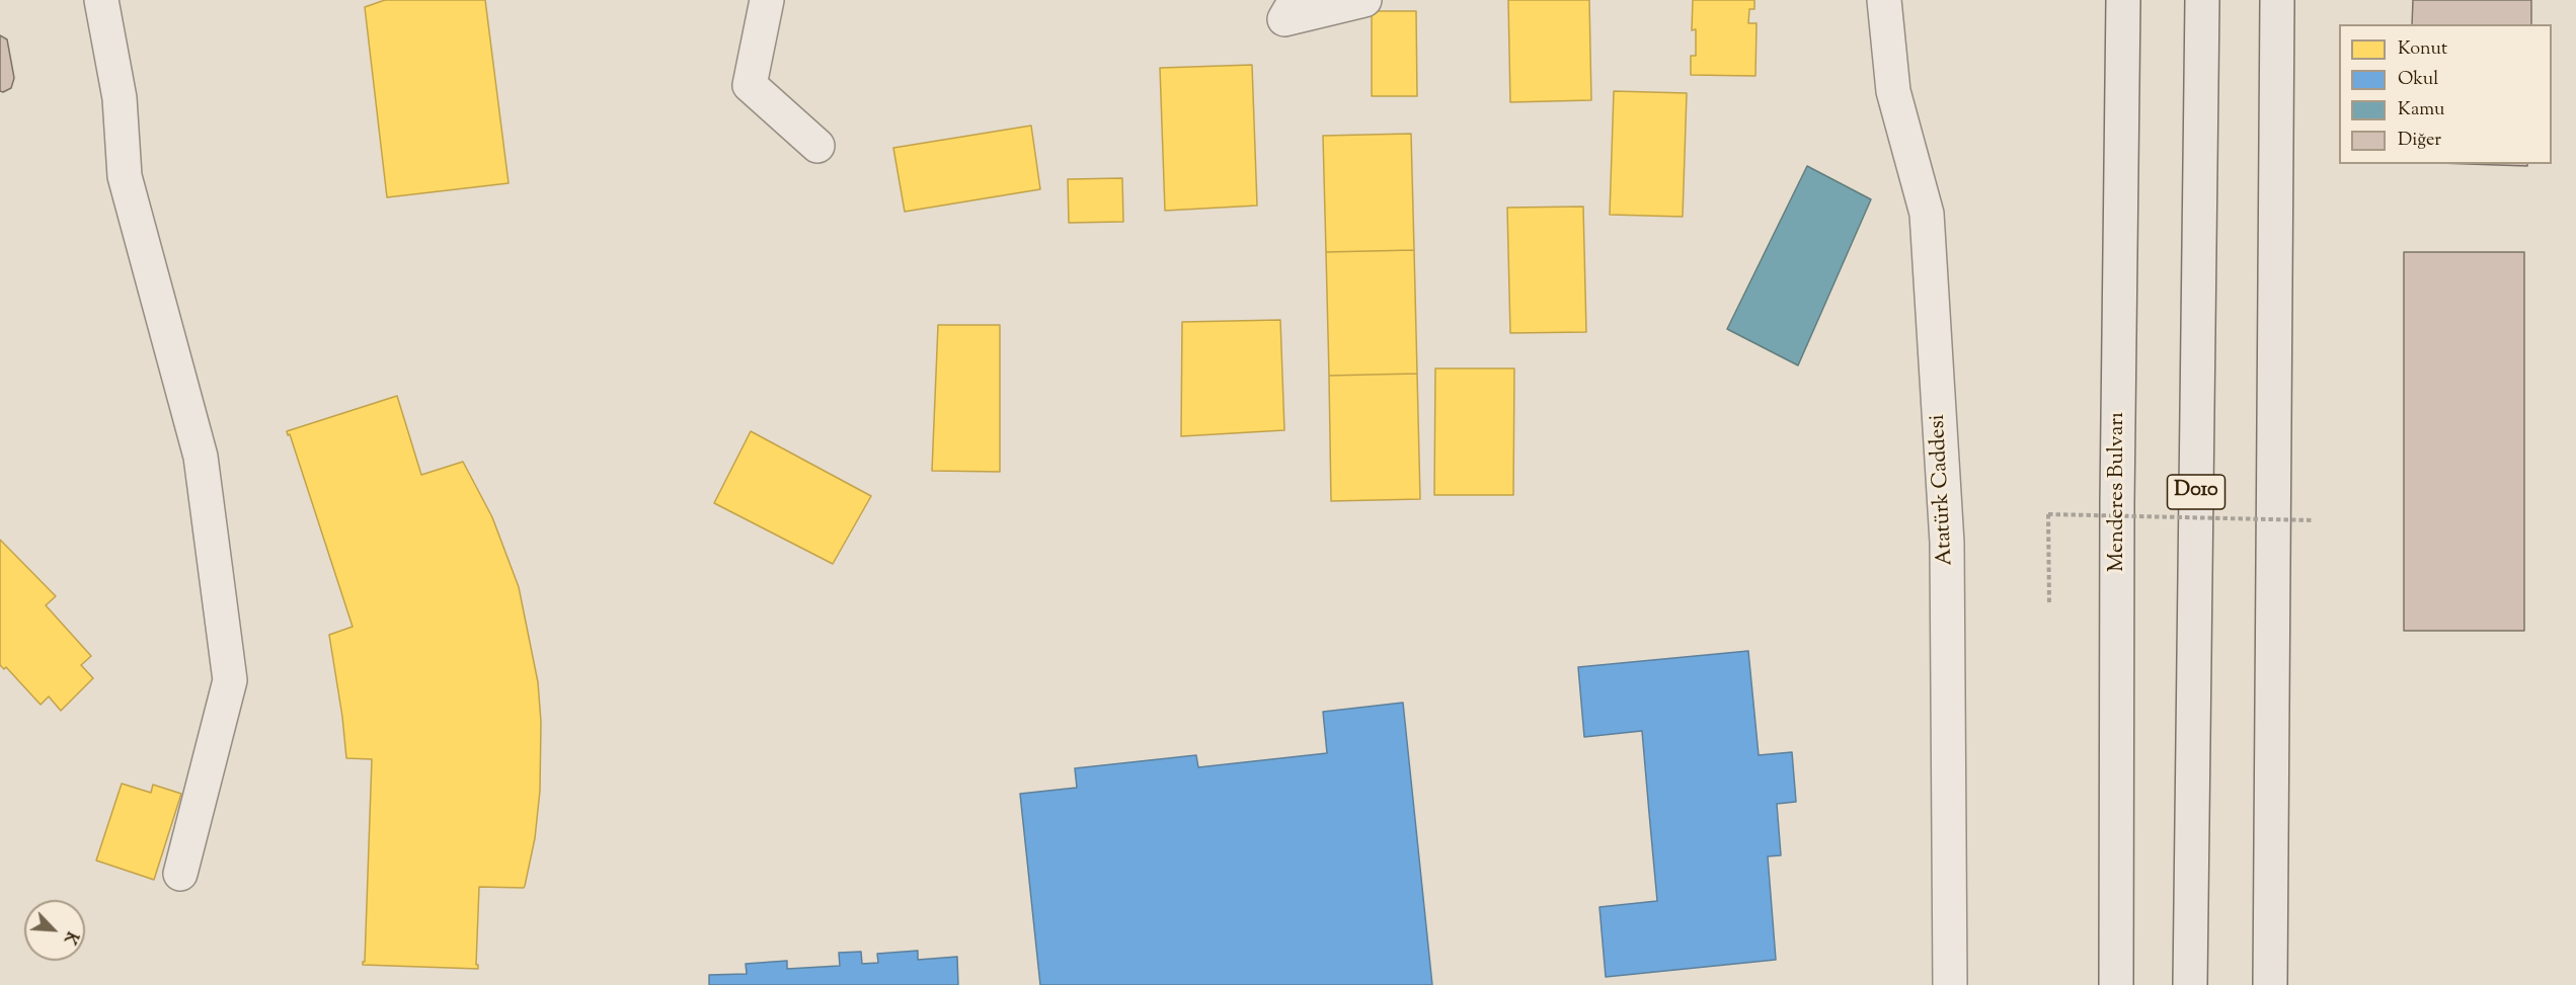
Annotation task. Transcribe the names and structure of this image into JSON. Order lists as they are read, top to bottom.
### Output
{
  "streets": {
    "main road": ["Menderes Bulvarı", "D010"],
    "street": ["Atatürk Caddesi"]
  },
  "legend": [
    "Konut",
    "Okul",
    "Kamu",
    "Diğer"
  ],
  "north": "bottom right"
}
